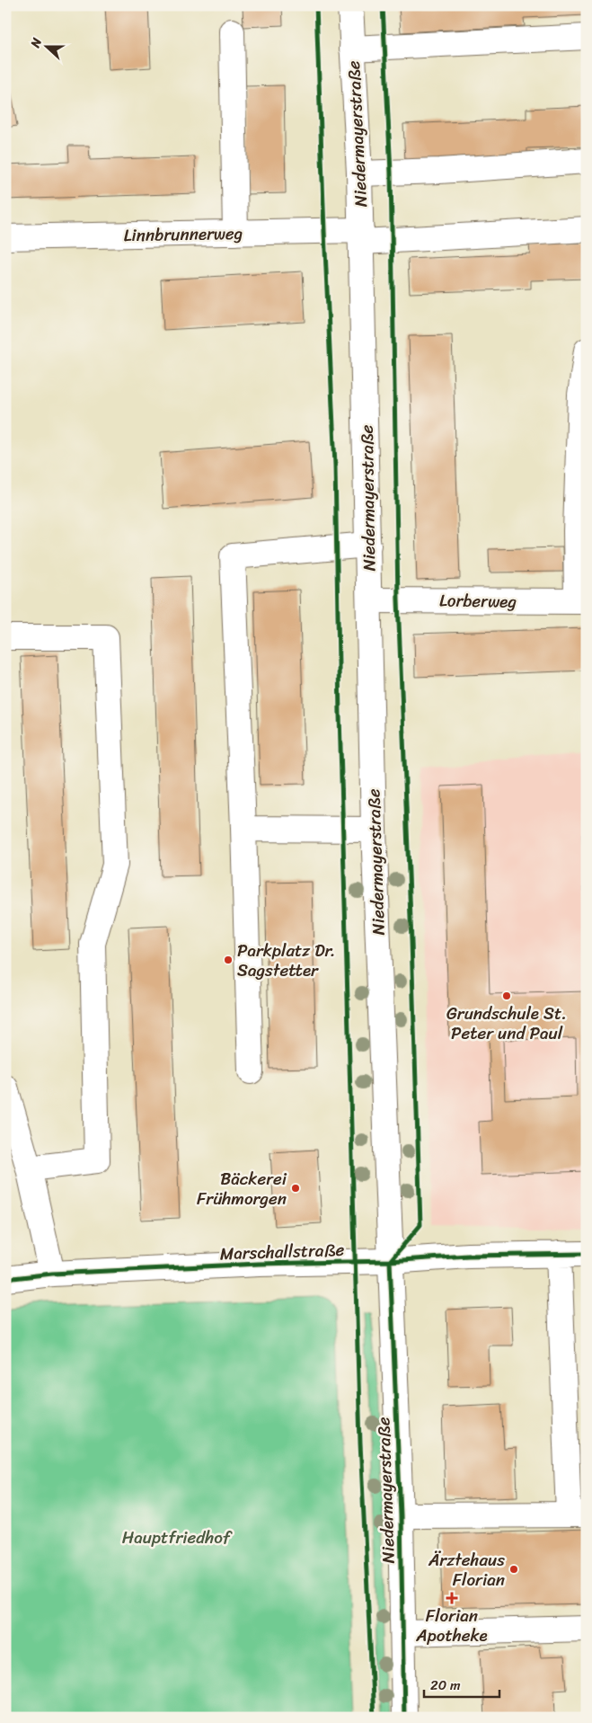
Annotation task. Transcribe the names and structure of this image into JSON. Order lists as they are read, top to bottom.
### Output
{
  "streets": {
    "main road": [
      "Niedermayerstraße",
      "Linnbrunnerweg",
      "Lorberweg",
      "Marschallstraße"
    ]
  },
  "crossings": [
    ["Niedermayerstraße", "Linnbrunnerweg"],
    ["Niedermayerstraße", "Lorberweg"],
    ["Niedermayerstraße", "Marschallstraße"]
  ],
  "parks": ["Hauptfriedhof"],
  "places": {
    "other": [
      "Parkplatz Dr. Sagstetter",
      "Grundschule St. Peter und Paul",
      "Bäckerei Frühmorgen",
      "Ärztehaus Florian"
    ],
    "health": ["Florian Apotheke"]
  },
  "scale_bar": "20 m",
  "north": "left"
}
